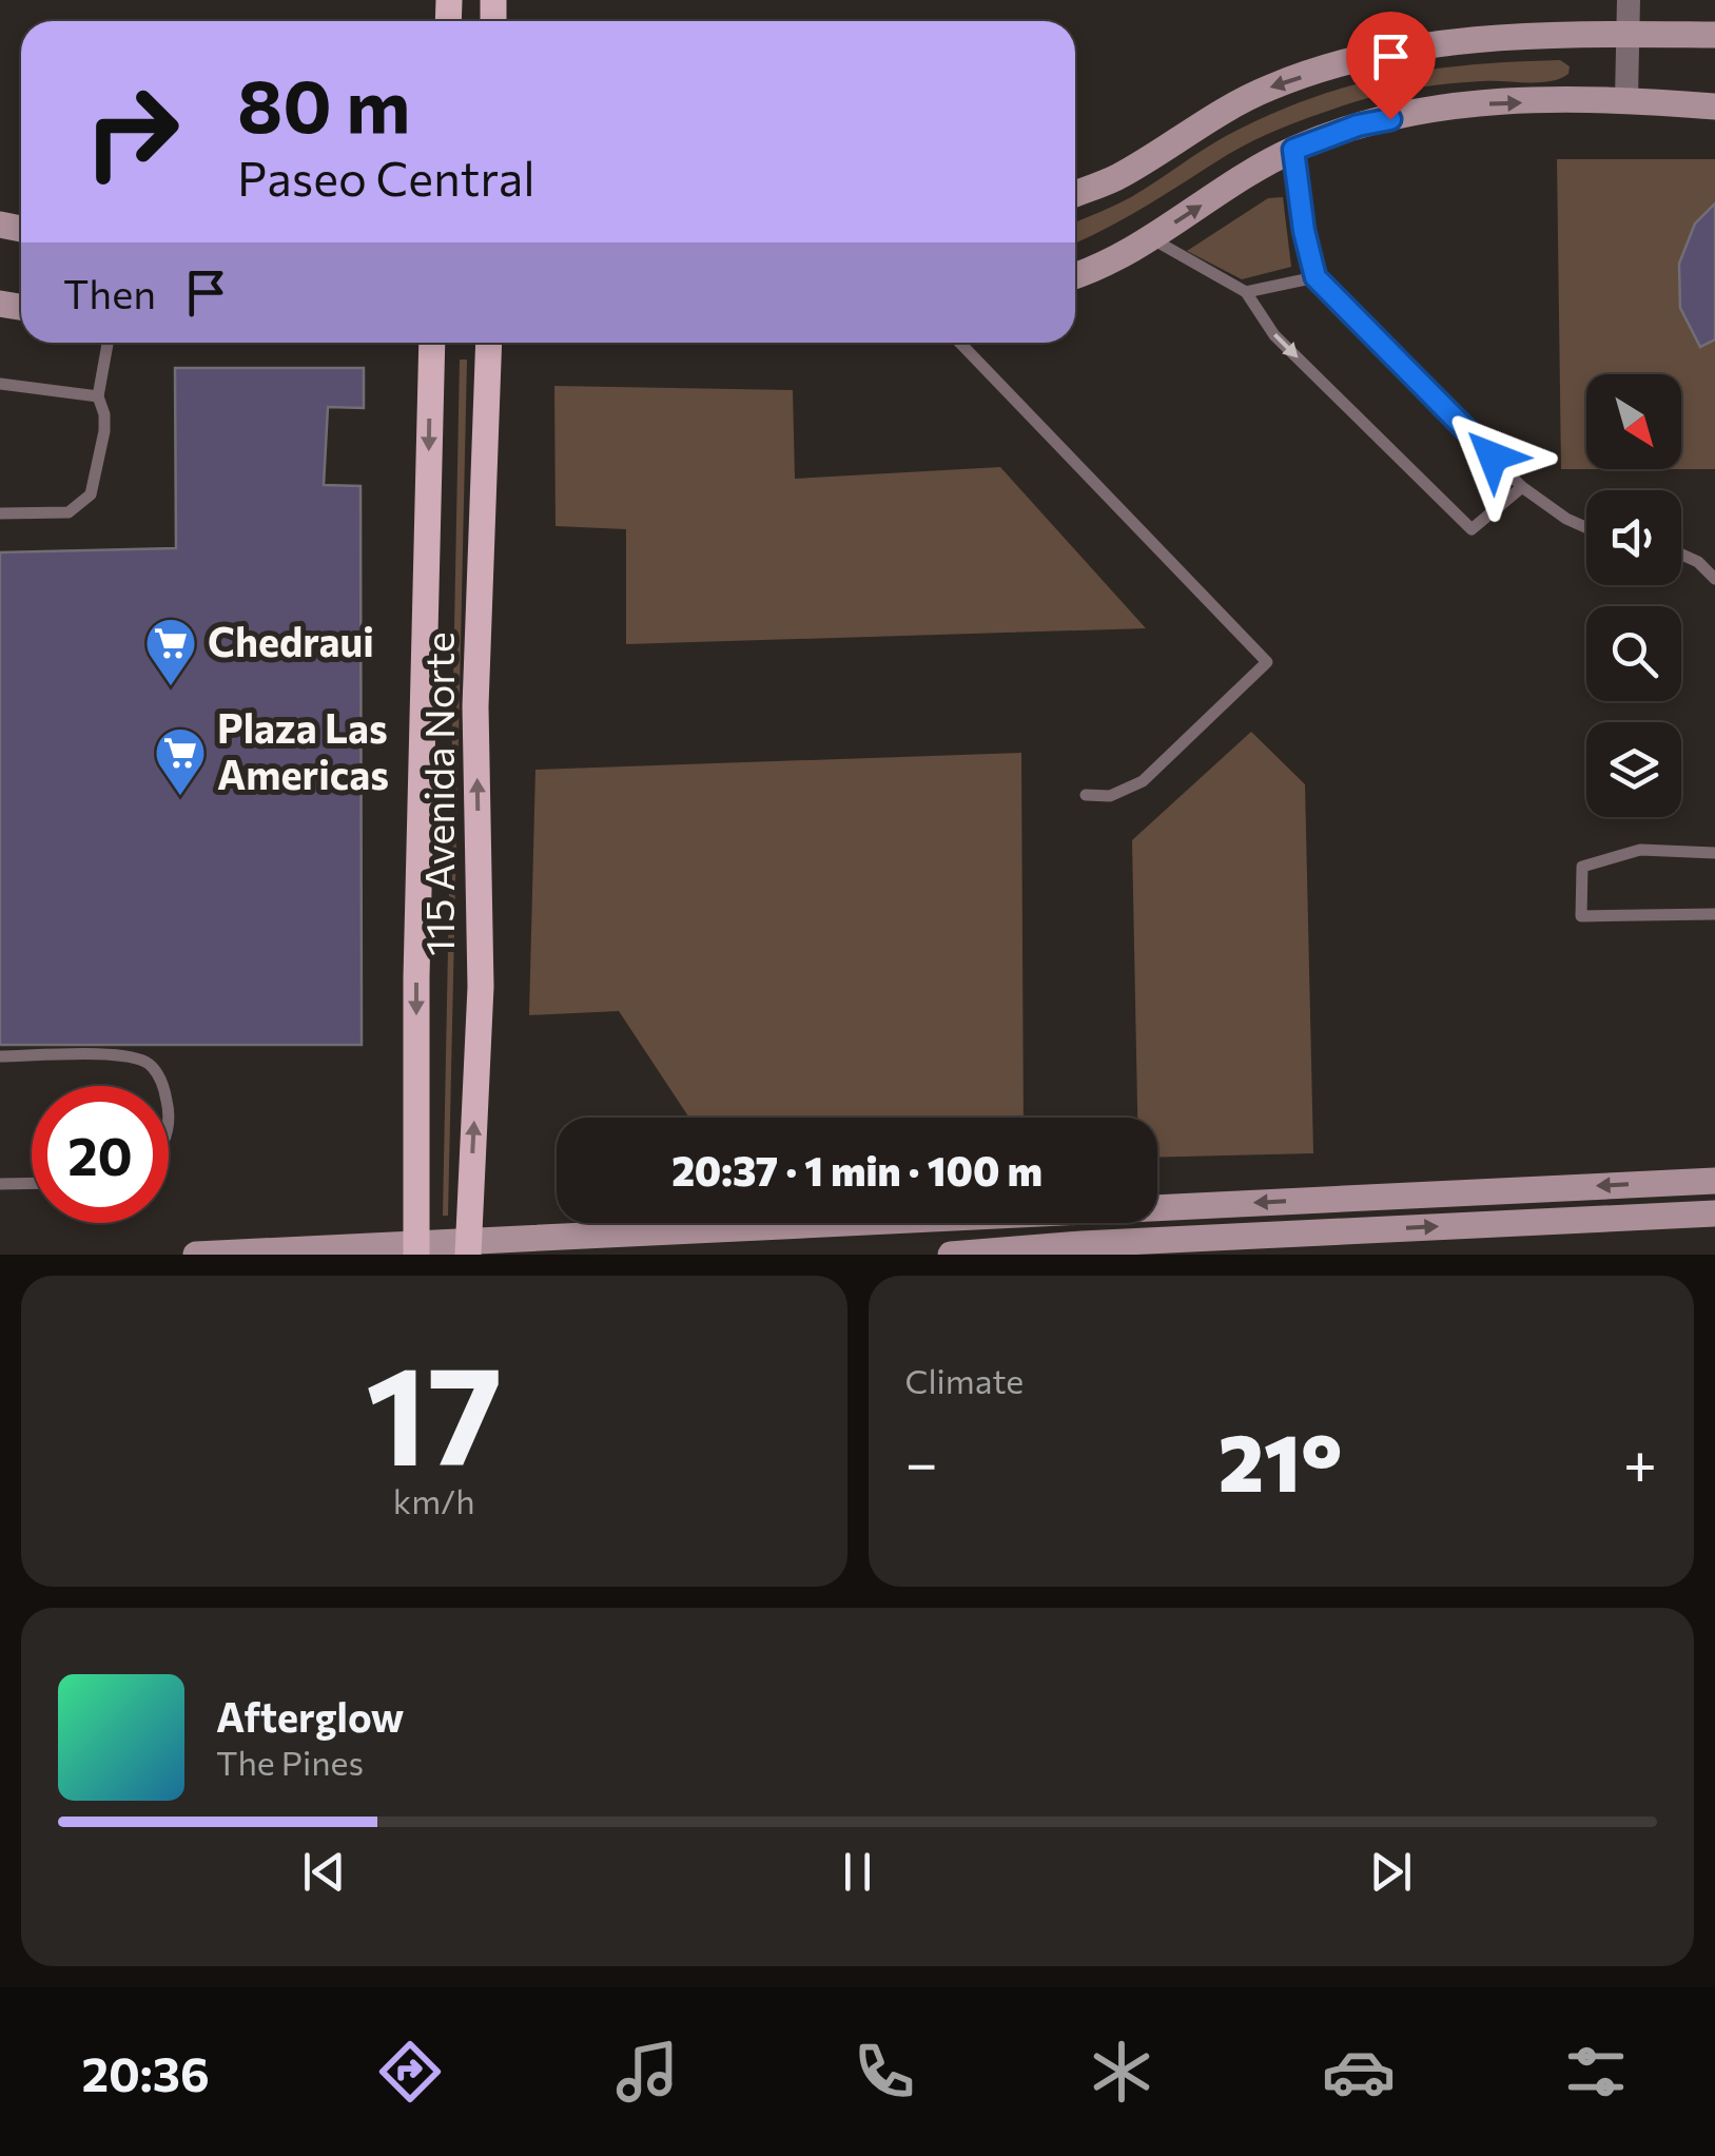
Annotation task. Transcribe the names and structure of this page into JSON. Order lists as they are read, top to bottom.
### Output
{
  "streets": {
    "main road": ["115 Avenida Norte"]
  },
  "places": {
    "supermarket": ["Chedraui", "Plaza Las Americas"]
  },
  "north": "bottom right",
  "page": {
    "turn": ["80 m", "Paseo Central"],
    "then": "Then",
    "limit": "20",
    "trip": "20:37 · 1 min · 100 m",
    "tile": [
      ["17", "km/h"],
      "Climate"
    ],
    "heat": ["−", "21°", "+"],
    "song": ["Afterglow", "The Pines"],
    "tabs": "20:36"
  }
}
